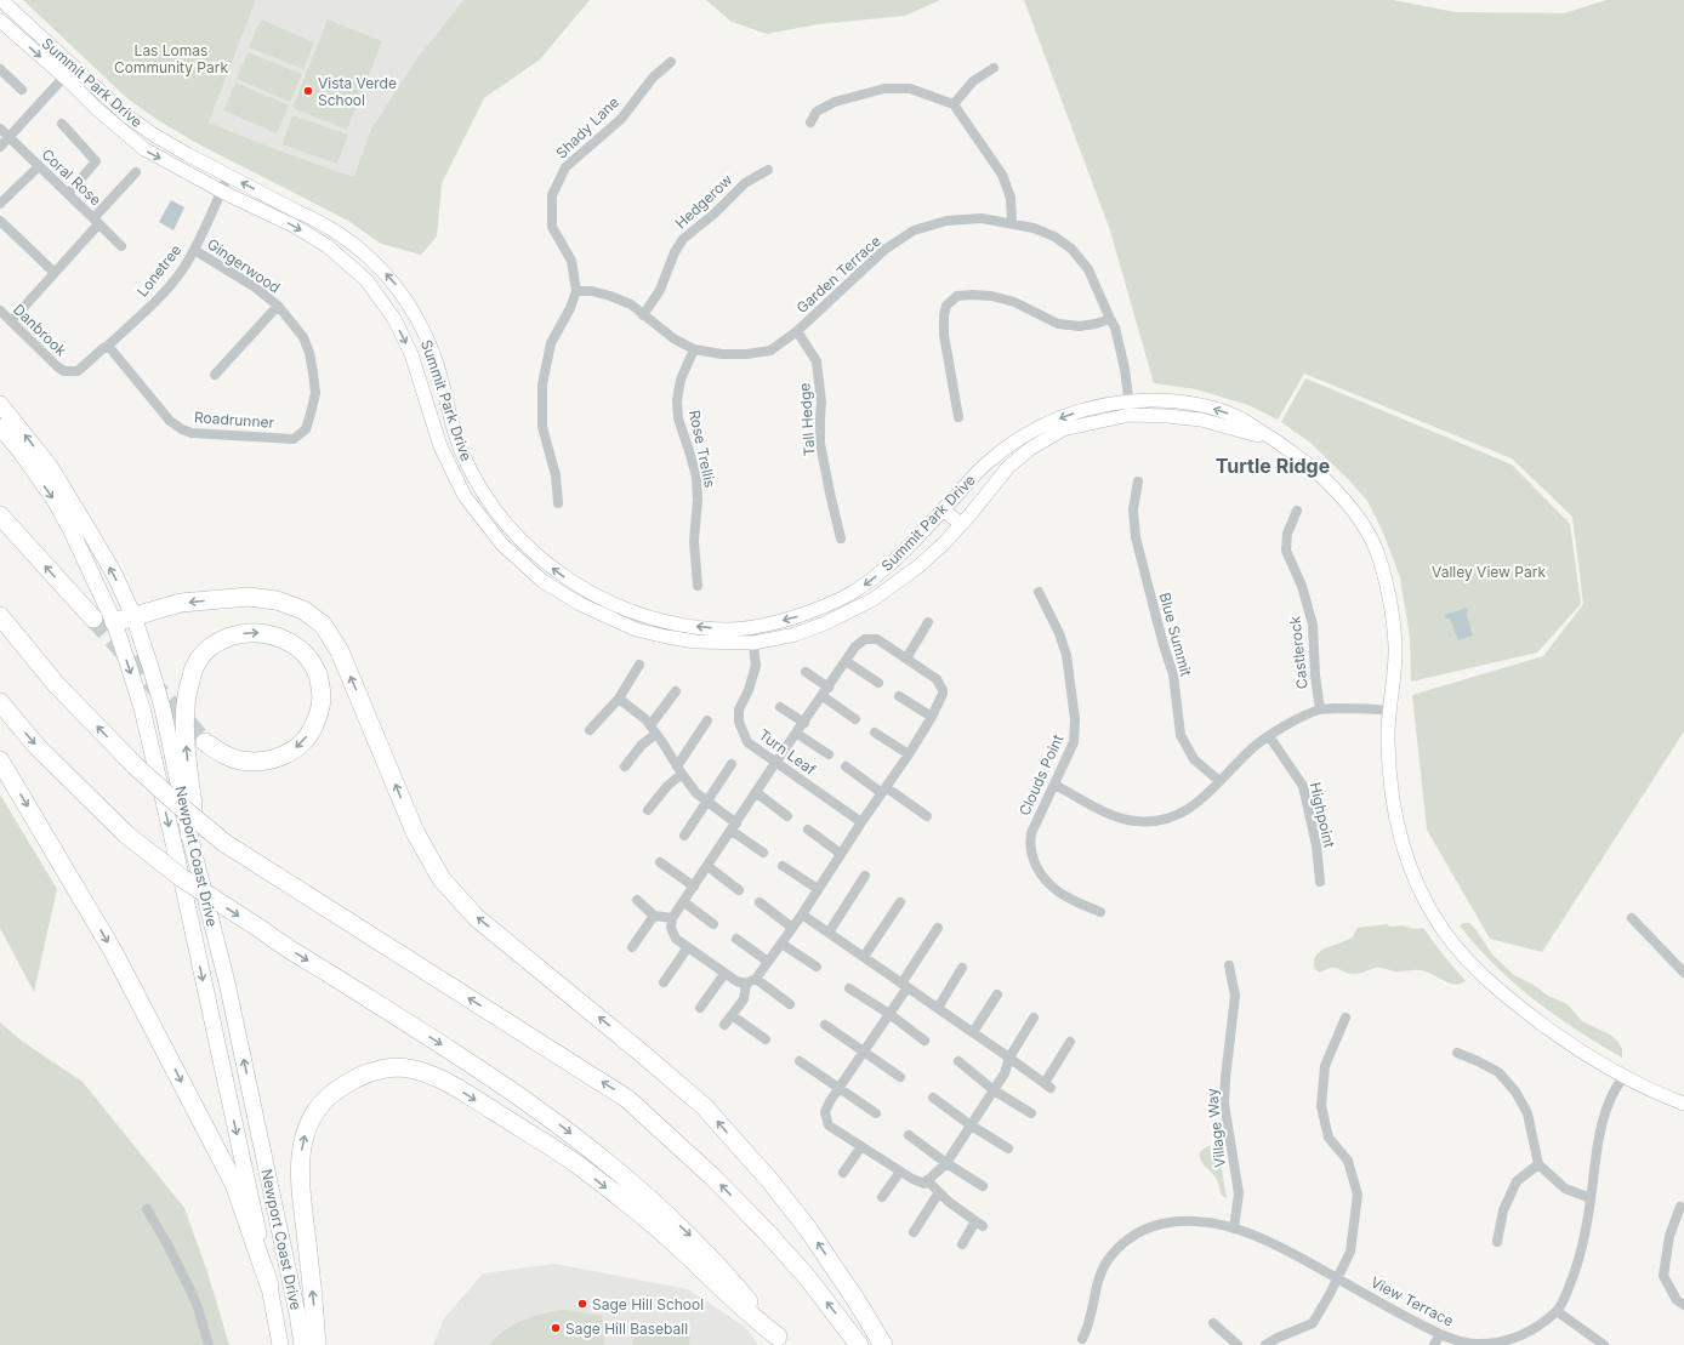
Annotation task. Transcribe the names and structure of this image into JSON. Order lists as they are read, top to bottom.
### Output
{
  "streets": {
    "main road": ["Newport Coast Drive"],
    "street": [
      "Summit Park Drive",
      "Shady Lane",
      "Coral Rose",
      "Hedgerow",
      "Gingerwood",
      "Lonetree",
      "Garden Terrace",
      "Danbrook",
      "Roadrunner",
      "Tall Hedge",
      "Rose Trellis",
      "Blue Summit",
      "Castlerock",
      "Turn Leaf",
      "Clouds Point",
      "Highpoint",
      "Village Way",
      "View Terrace"
    ]
  },
  "crossings": [
    ["Summit Park Drive", "Lonetree"],
    ["Summit Park Drive", "Garden Terrace"],
    ["Summit Park Drive", "Turn Leaf"],
    ["Summit Park Drive", "View Terrace"],
    ["Shady Lane", "Garden Terrace"],
    ["Hedgerow", "Garden Terrace"],
    ["Gingerwood", "Lonetree"],
    ["Gingerwood", "Roadrunner"],
    ["Lonetree", "Danbrook"],
    ["Lonetree", "Roadrunner"],
    ["Garden Terrace", "Tall Hedge"],
    ["Garden Terrace", "Rose Trellis"],
    ["Danbrook", "Roadrunner"],
    ["Village Way", "View Terrace"]
  ],
  "districts": ["Turtle Ridge"],
  "parks": ["Las Lomas Community Park", "Valley View Park"],
  "places": ["Vista Verde School", "Sage Hill School", "Sage Hill Baseball"]
}
